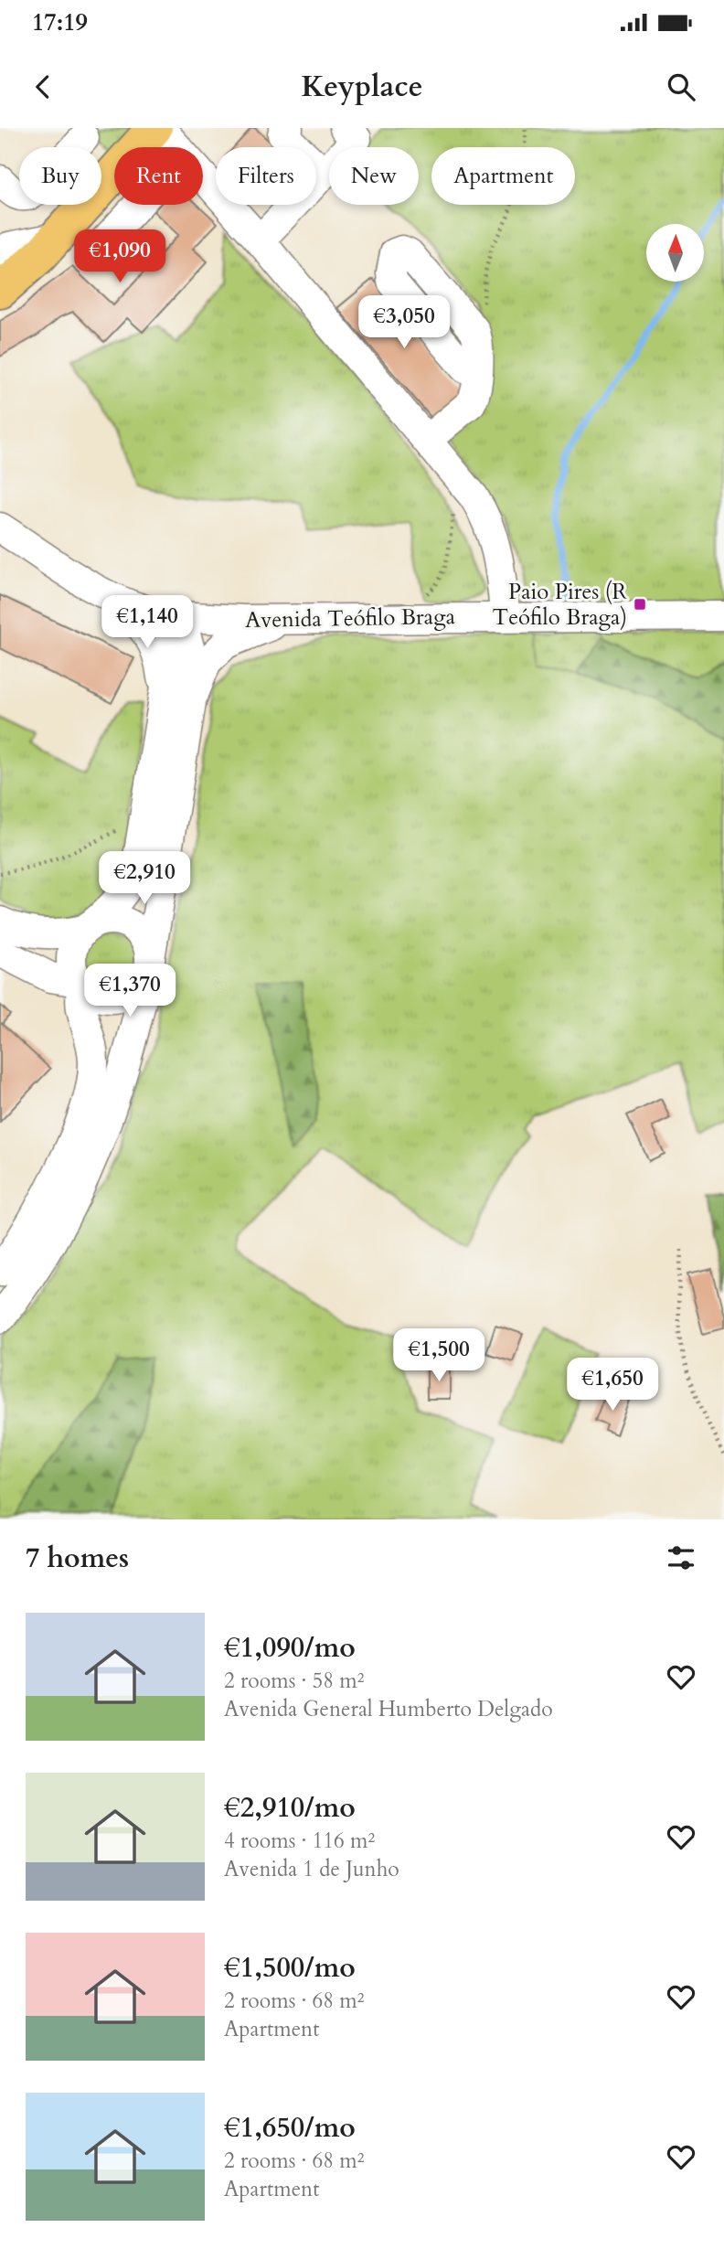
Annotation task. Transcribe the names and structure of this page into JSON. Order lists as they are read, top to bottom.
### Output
{
  "streets": {
    "street": ["Avenida Teófilo Braga"]
  },
  "places": {
    "transit": ["Paio Pires (R Teófilo Braga)"]
  },
  "north": "top",
  "page": {
    "status": "17:19",
    "header": "Keyplace",
    "chip": [
      "Buy",
      "Rent",
      "Filters",
      "New",
      "Apartment"
    ],
    "price": [
      "€1,090",
      "€3,050",
      "€1,140",
      "€2,910",
      "€1,370",
      "€1,500",
      "€1,650"
    ],
    "heading": "7 homes",
    "list": [
      {
        "name": "€1,090/mo",
        "note": "2 rooms · 58 m² · Avenida General Humberto Delgado"
      },
      {
        "name": "€2,910/mo",
        "note": "4 rooms · 116 m² · Avenida 1 de Junho"
      },
      {
        "name": "€1,500/mo",
        "note": "2 rooms · 68 m² · Apartment"
      },
      {
        "name": "€1,650/mo",
        "note": "2 rooms · 68 m² · Apartment"
      }
    ]
  }
}
